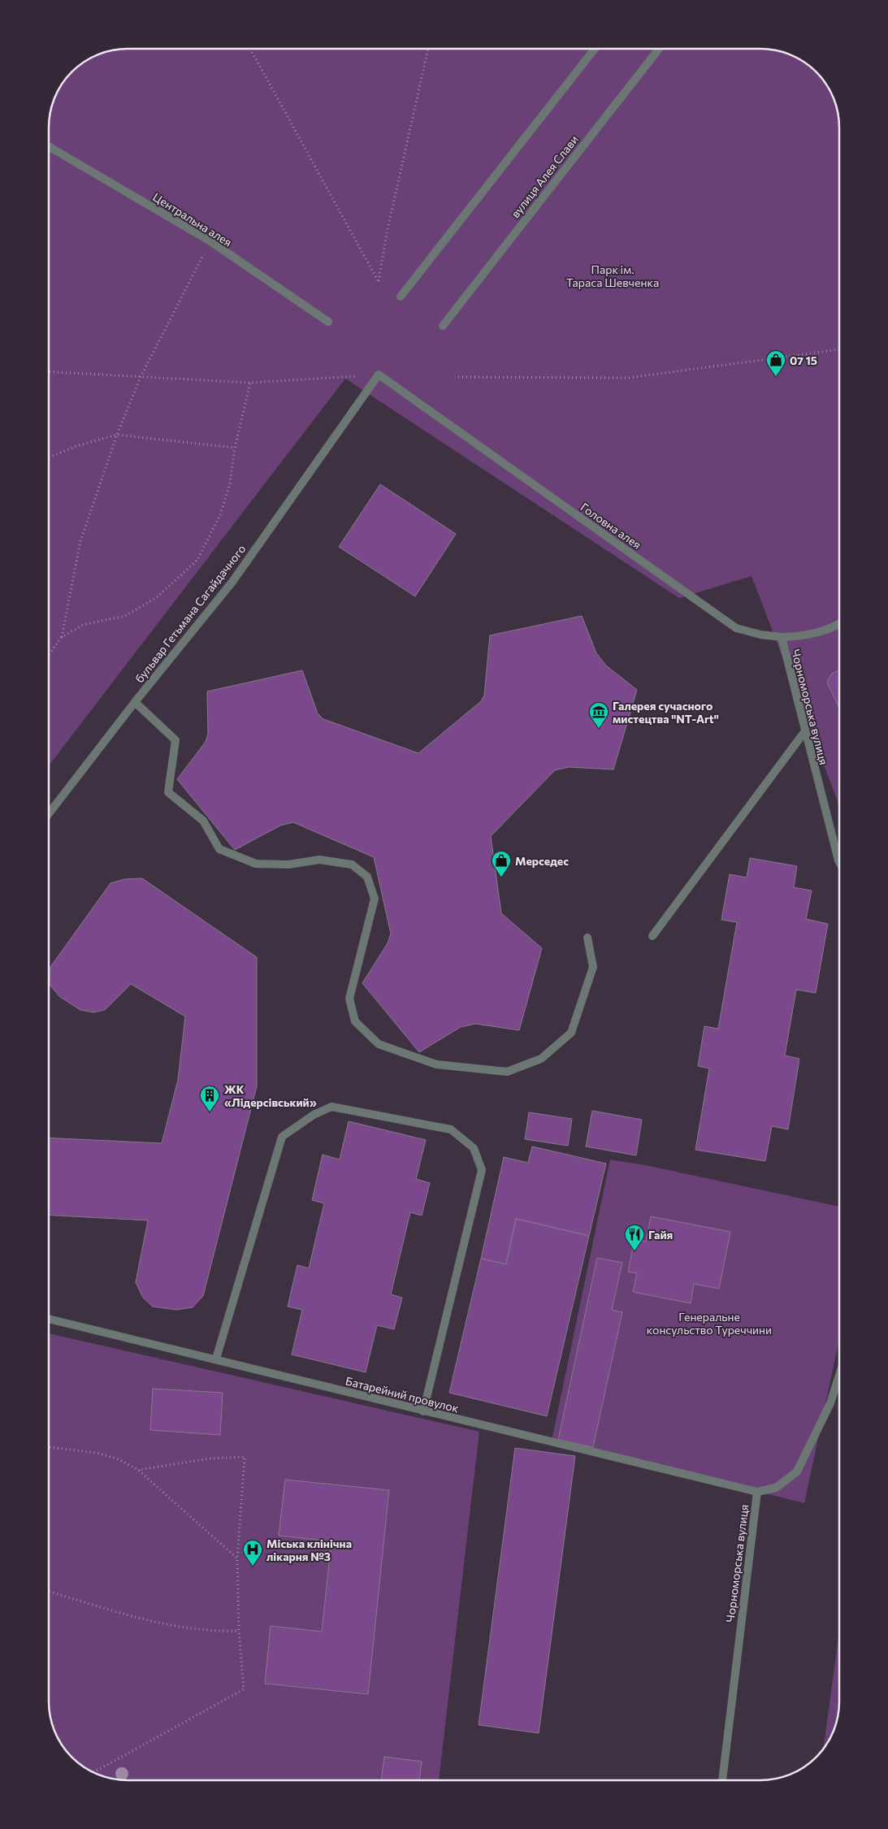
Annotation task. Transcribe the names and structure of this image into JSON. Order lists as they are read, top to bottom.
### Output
{
  "streets": {
    "street": [
      "вулиця Алея Слави",
      "Центральна алея",
      "Головна алея",
      "бульвар Гетьмана Сагайдачного",
      "Чорноморська вулиця",
      "Батарейний провулок"
    ]
  },
  "crossings": [
    ["Головна алея", "бульвар Гетьмана Сагайдачного"],
    ["Головна алея", "Чорноморська вулиця"],
    ["Чорноморська вулиця", "Батарейний провулок"]
  ],
  "parks": ["Парк ім. Тараса Шевченка", "Генеральне консульство Туреччини"],
  "places": {
    "shop": ["07 15", "Мерседес"],
    "museum": ["Галерея сучасного мистецтва \"NT-Art\""],
    "building": ["ЖК «Лідерсівський»"],
    "restaurant": ["Гайя"],
    "hospital": ["Міська клінічна лікарня №3"]
  }
}
